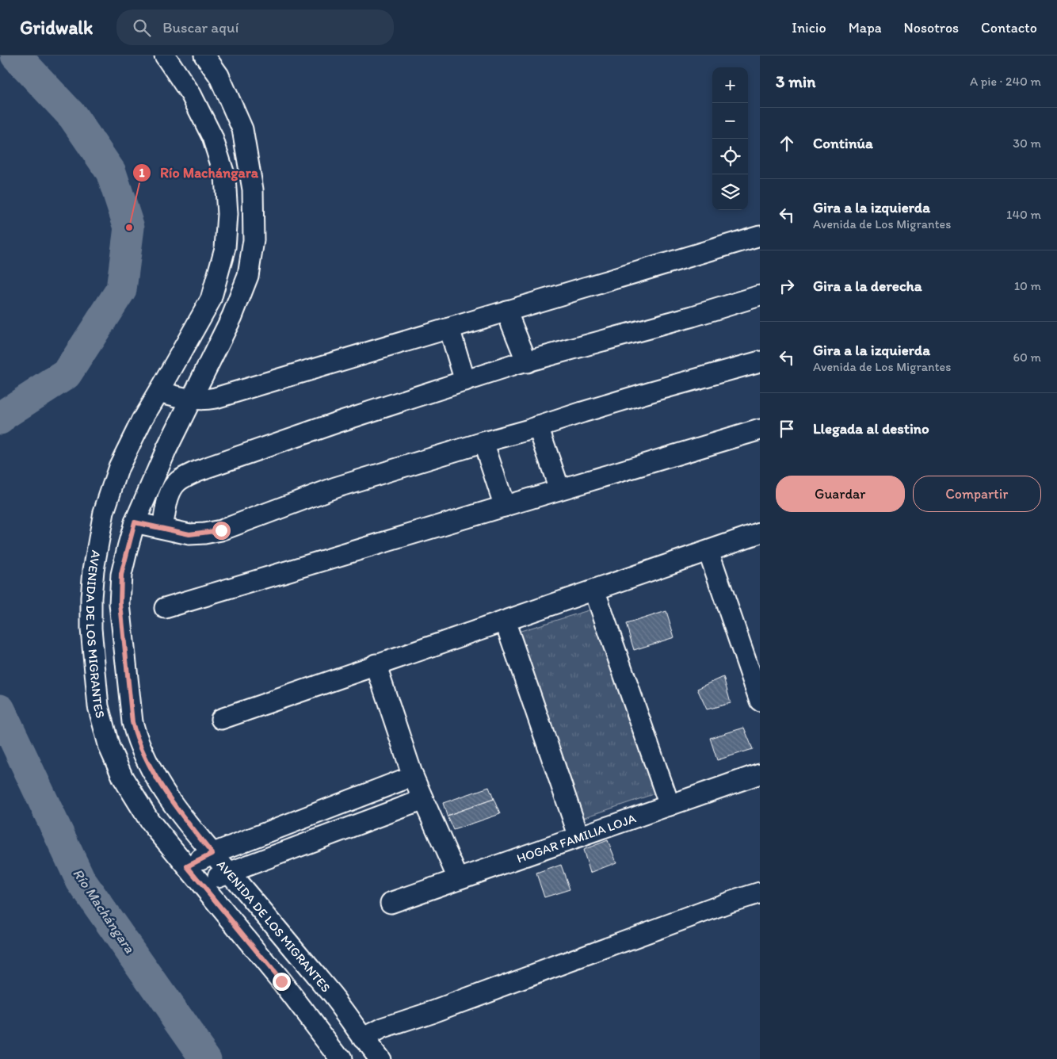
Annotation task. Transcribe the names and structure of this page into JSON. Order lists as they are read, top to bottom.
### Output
{
  "streets": {
    "street": ["AVENIDA DE LOS MIGRANTES", "HOGAR FAMILIA LOJA"]
  },
  "water": ["Río Machángara"],
  "places": ["Río Machángara"],
  "page": {
    "header": "Gridwalk",
    "search": "Buscar aquí",
    "nav": [
      "Inicio",
      "Mapa",
      "Nosotros",
      "Contacto"
    ],
    "heading": ["3 min", "A pie · 240 m"],
    "map_buttons": ["+", "−"],
    "list": [
      ["Continúa", "30 m"],
      ["Gira a la izquierda", "Avenida de Los Migrantes", "140 m"],
      ["Gira a la derecha", "10 m"],
      ["Gira a la izquierda", "Avenida de Los Migrantes", "60 m"],
      "Llegada al destino"
    ],
    "buttons": ["Guardar", "Compartir"]
  }
}
